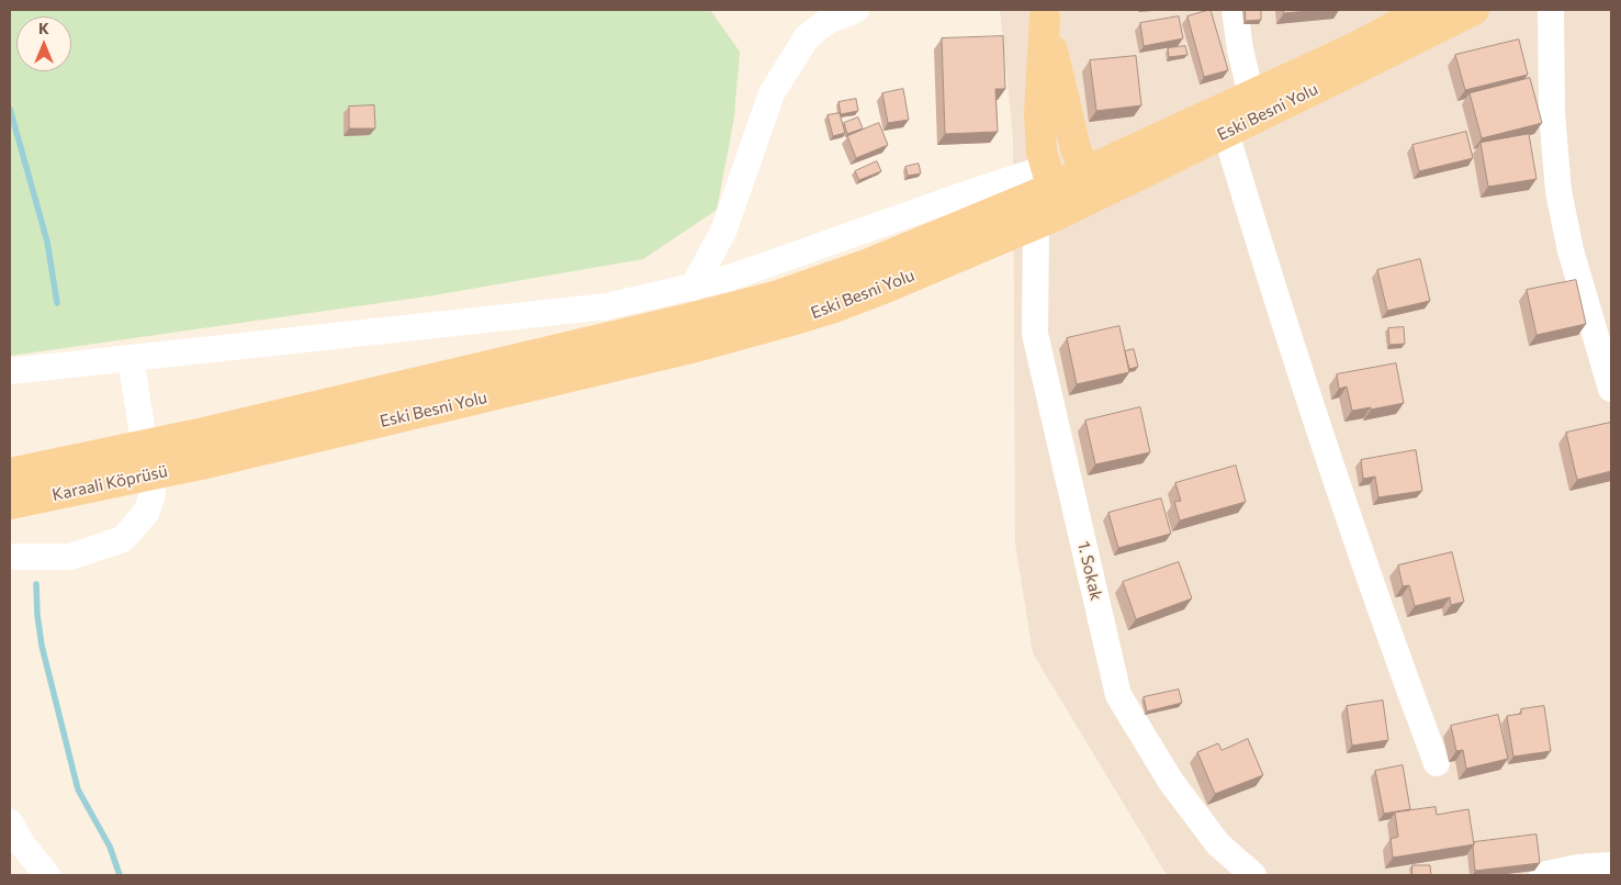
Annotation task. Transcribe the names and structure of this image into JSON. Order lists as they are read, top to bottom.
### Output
{
  "streets": {
    "main road": ["Eski Besni Yolu", "Karaali Köprüsü"],
    "street": ["1. Sokak"]
  },
  "crossings": [
    ["Eski Besni Yolu", "Karaali Köprüsü"],
    ["Eski Besni Yolu", "1. Sokak"]
  ],
  "north": "top"
}
